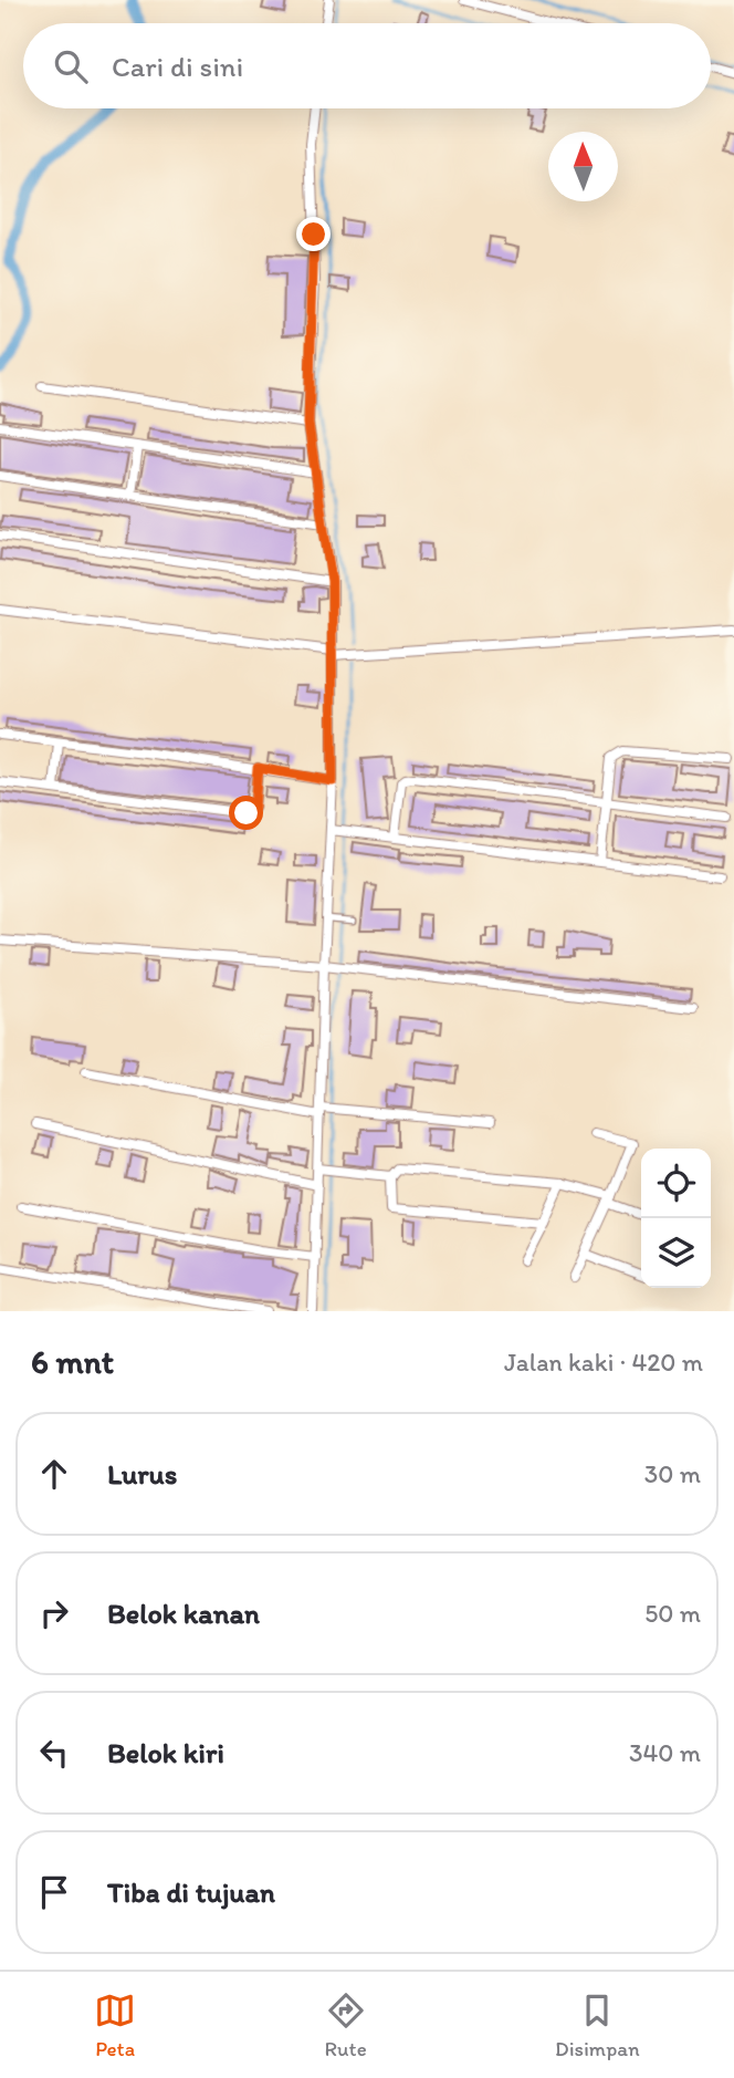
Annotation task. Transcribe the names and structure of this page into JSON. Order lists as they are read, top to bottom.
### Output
{
  "north": "top",
  "page": {
    "search": "Cari di sini",
    "heading": ["6 mnt", "Jalan kaki · 420 m"],
    "list": [
      ["Lurus", "30 m"],
      ["Belok kanan", "50 m"],
      ["Belok kiri", "340 m"],
      "Tiba di tujuan"
    ],
    "nav": ["Peta", "Rute", "Disimpan"]
  }
}
